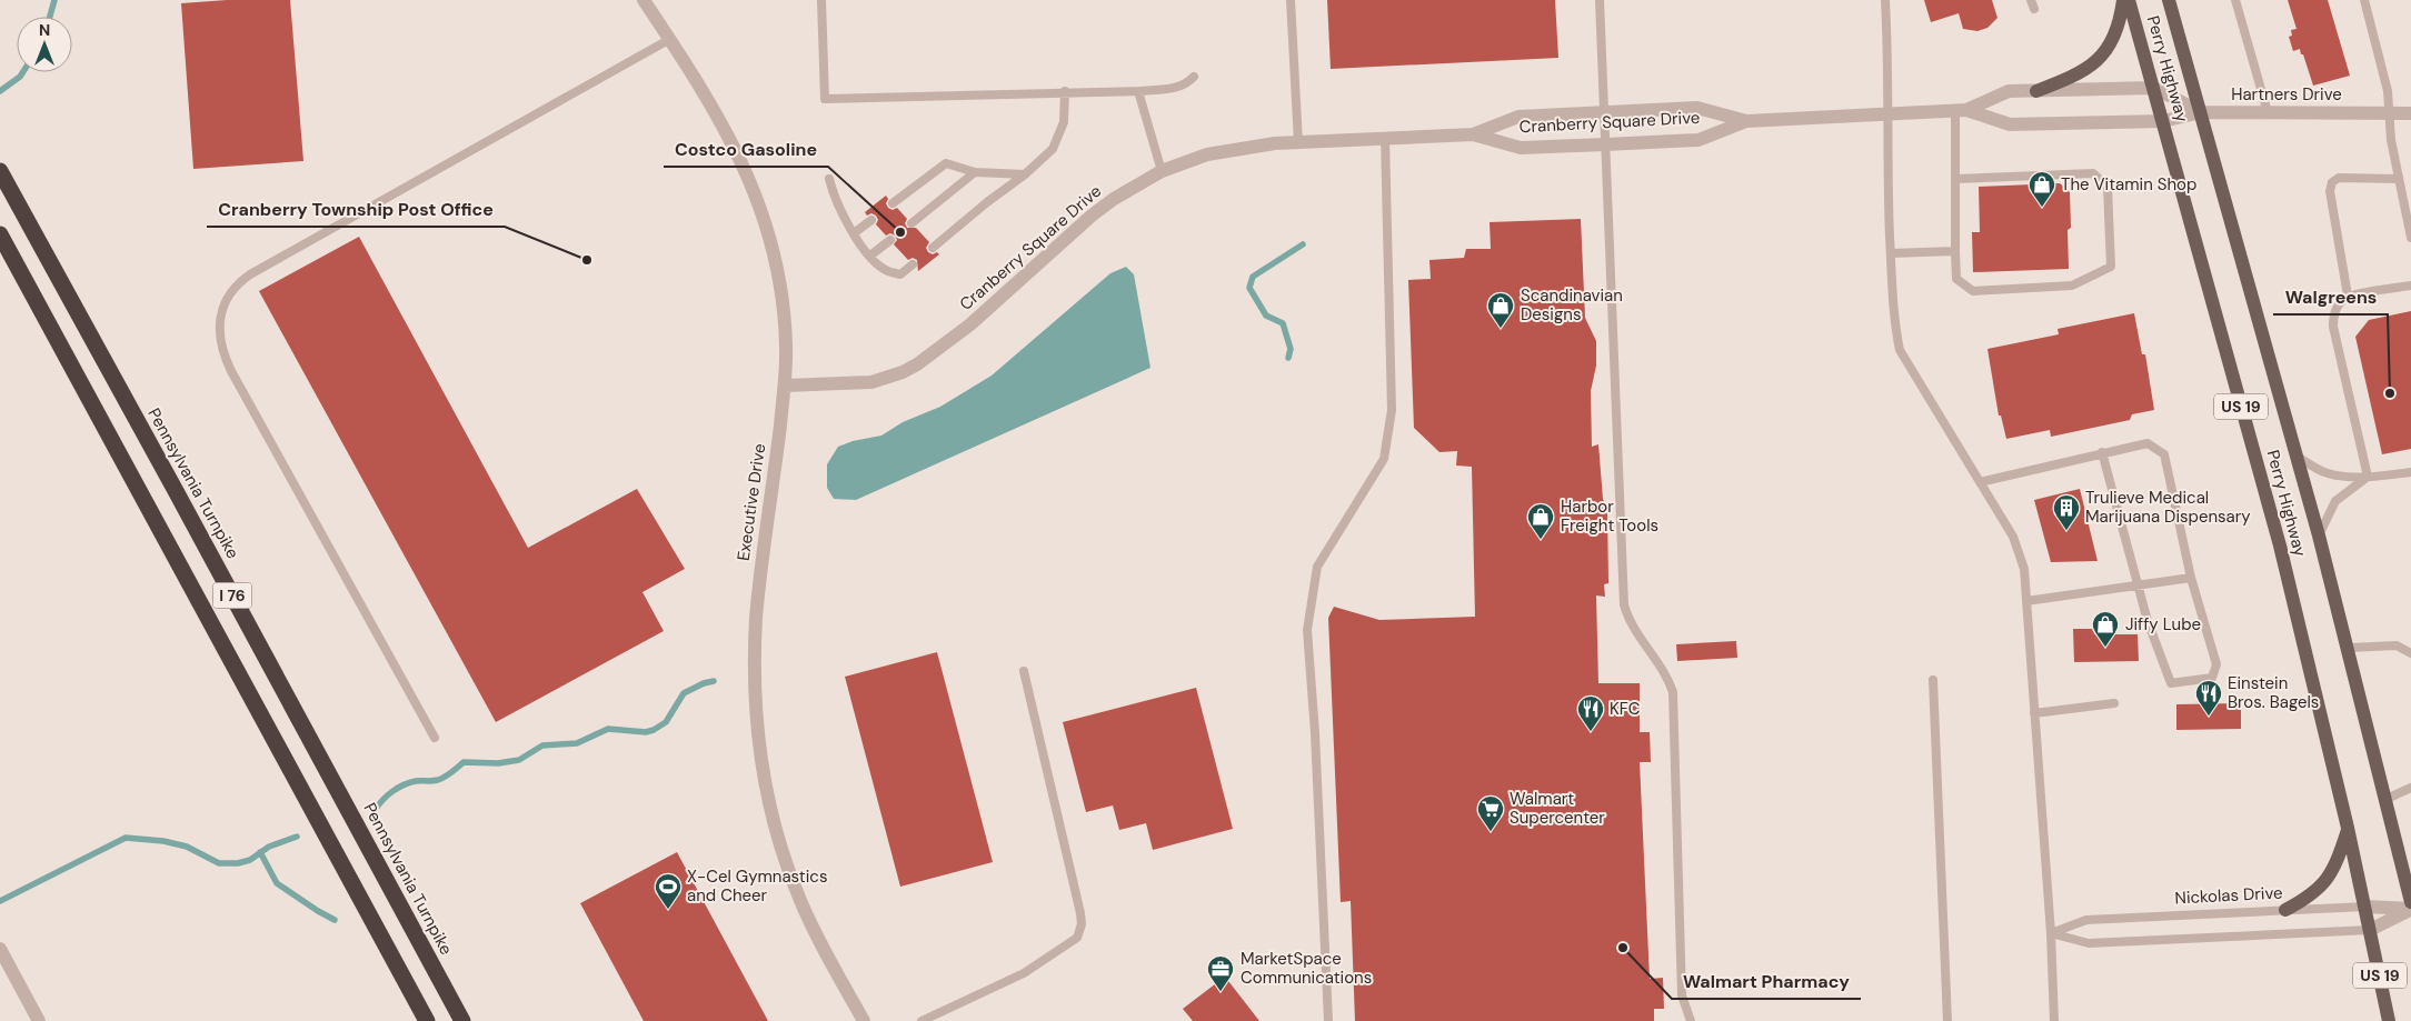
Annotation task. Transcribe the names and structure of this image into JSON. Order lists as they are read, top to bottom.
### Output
{
  "streets": {
    "highway": ["Pennsylvania Turnpike", "I 76"],
    "main road": ["Perry Highway", "US 19"],
    "street": [
      "Hartners Drive",
      "Cranberry Square Drive",
      "Executive Drive",
      "Nickolas Drive"
    ]
  },
  "crossings": [
    ["Perry Highway", "Hartners Drive"],
    ["Perry Highway", "Cranberry Square Drive"],
    ["Perry Highway", "Nickolas Drive"],
    ["Hartners Drive", "Cranberry Square Drive"],
    ["Cranberry Square Drive", "Executive Drive"]
  ],
  "places": {
    "shop": [
      "The Vitamin Shop",
      "Scandinavian Designs",
      "Harbor Freight Tools",
      "Jiffy Lube"
    ],
    "other": [
      "Costco Gasoline",
      "Cranberry Township Post Office",
      "Walgreens",
      "Walmart Pharmacy"
    ],
    "building": ["Trulieve Medical Marijuana Dispensary"],
    "restaurant": ["Einstein Bros. Bagels", "KFC"],
    "supermarket": ["Walmart Supercenter"],
    "sports": ["X-Cel Gymnastics and Cheer"],
    "office": ["MarketSpace Communications"]
  },
  "north": "top"
}
